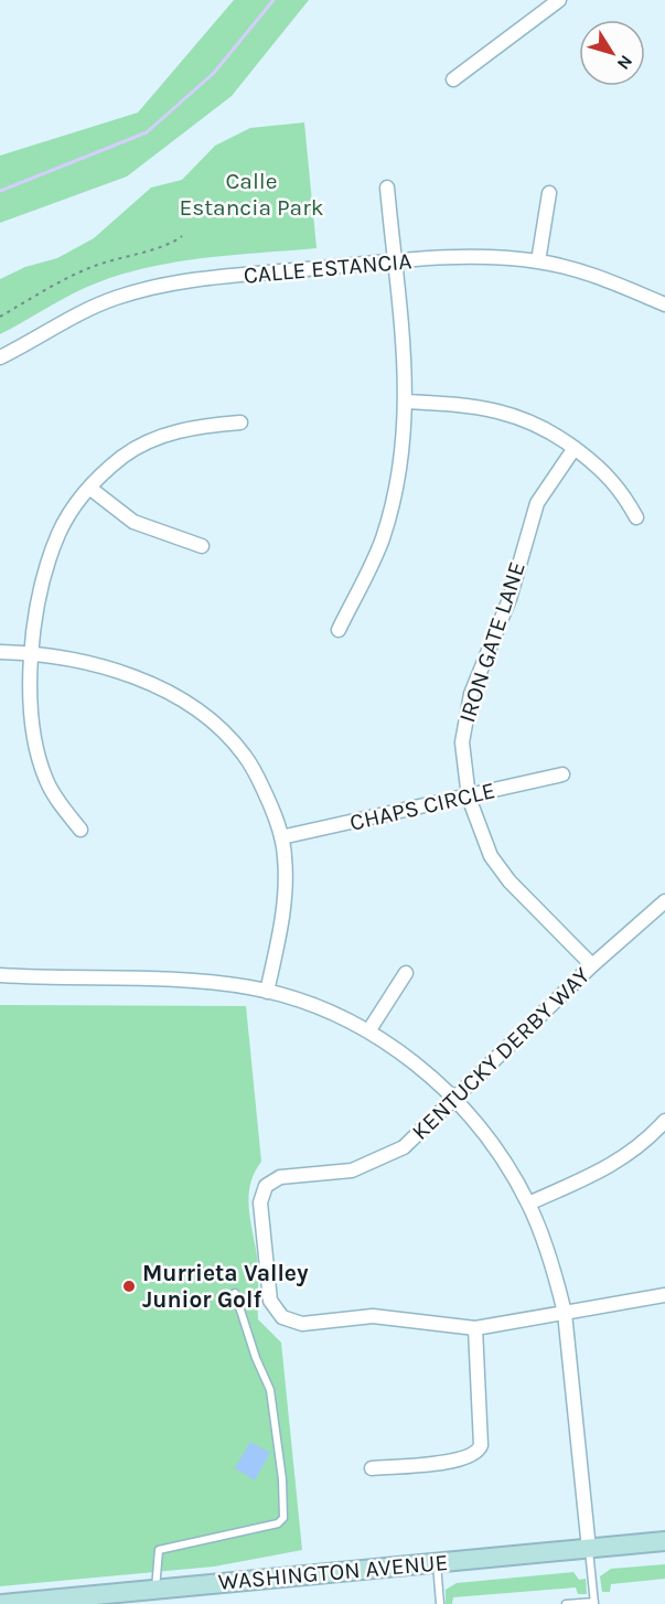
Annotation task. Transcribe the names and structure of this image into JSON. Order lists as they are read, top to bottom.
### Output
{
  "streets": {
    "main road": ["WASHINGTON AVENUE"],
    "street": [
      "CALLE ESTANCIA",
      "IRON GATE LANE",
      "CHAPS CIRCLE",
      "KENTUCKY DERBY WAY"
    ]
  },
  "crossings": [
    ["IRON GATE LANE", "CHAPS CIRCLE"],
    ["IRON GATE LANE", "KENTUCKY DERBY WAY"]
  ],
  "parks": ["Calle Estancia Park"],
  "places": ["Murrieta Valley Junior Golf"],
  "north": "bottom right"
}
